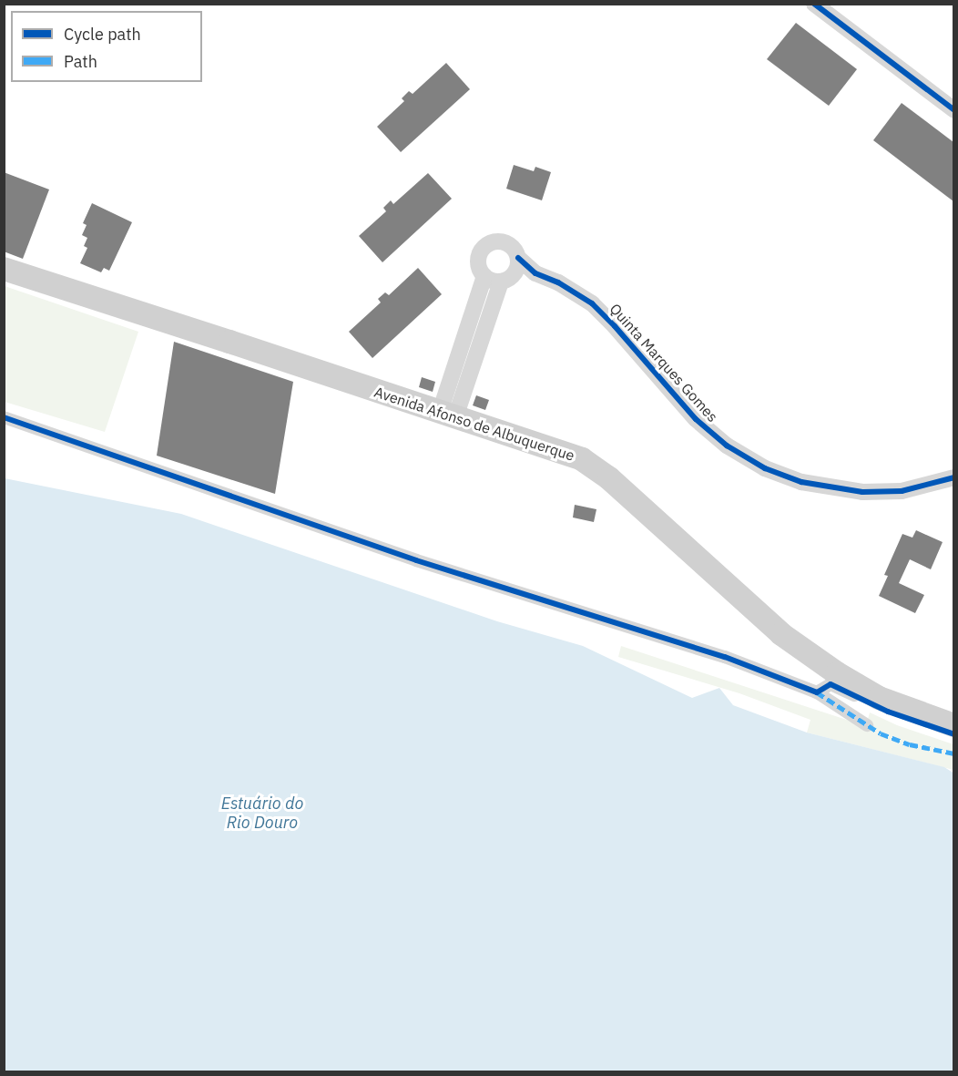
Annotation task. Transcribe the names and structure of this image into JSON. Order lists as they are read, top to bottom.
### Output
{
  "streets": {
    "main road": ["Avenida Afonso de Albuquerque"],
    "street": ["Quinta Marques Gomes"]
  },
  "crossings": [
    ["Quinta Marques Gomes", "Avenida Afonso de Albuquerque"]
  ],
  "water": ["Estuário do Rio Douro"],
  "legend": ["Cycle path", "Path"]
}
